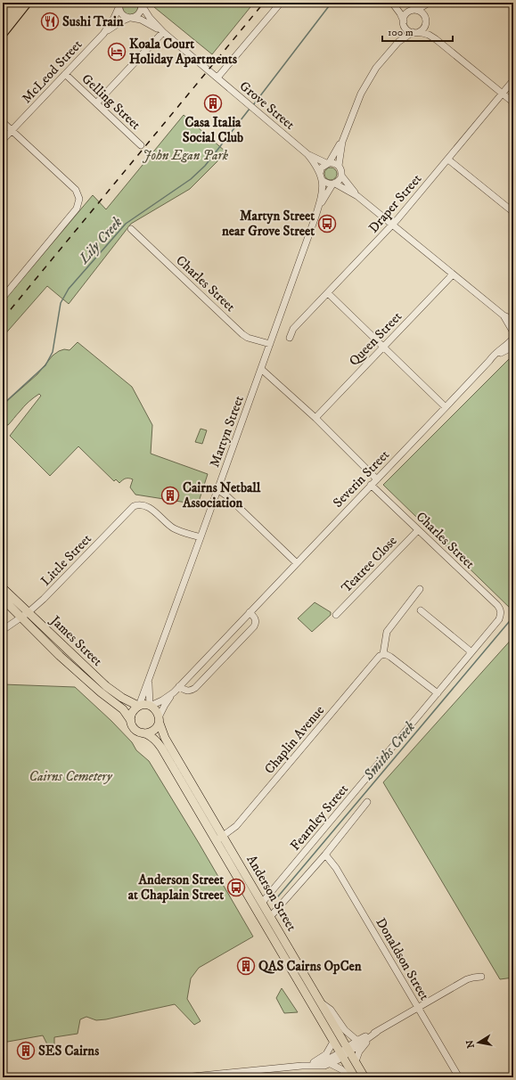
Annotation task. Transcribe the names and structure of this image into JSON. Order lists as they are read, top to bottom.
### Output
{
  "streets": {
    "main road": ["James Street", "Anderson Street"],
    "street": [
      "McLeod Street",
      "Gelling Street",
      "Grove Street",
      "Draper Street",
      "Charles Street",
      "Queen Street",
      "Martyn Street",
      "Severin Street",
      "Little Street",
      "Teatree Close",
      "Chaplin Avenue",
      "Fearnley Street",
      "Donaldson Street"
    ]
  },
  "crossings": [
    ["McLeod Street", "Gelling Street"],
    ["McLeod Street", "Grove Street"],
    ["Grove Street", "Martyn Street"],
    ["Charles Street", "Martyn Street"],
    ["Charles Street", "Severin Street"],
    ["Charles Street", "Teatree Close"],
    ["Charles Street", "Fearnley Street"],
    ["Martyn Street", "Severin Street"],
    ["Martyn Street", "Little Street"],
    ["Martyn Street", "James Street"],
    ["Martyn Street", "Anderson Street"],
    ["Severin Street", "James Street"],
    ["Severin Street", "Anderson Street"],
    ["Little Street", "James Street"],
    ["James Street", "Anderson Street"],
    ["Chaplin Avenue", "Anderson Street"],
    ["Fearnley Street", "Anderson Street"],
    ["Fearnley Street", "Donaldson Street"]
  ],
  "water": ["Lily Creek", "Smiths Creek"],
  "parks": ["John Egan Park", "Cairns Cemetery"],
  "places": {
    "restaurant": ["Sushi Train"],
    "hotel": ["Koala Court Holiday Apartments"],
    "building": [
      "Casa Italia Social Club",
      "Cairns Netball Association",
      "QAS Cairns OpCen",
      "SES Cairns"
    ],
    "bus stop": ["Martyn Street near Grove Street", "Anderson Street at Chaplain Street"]
  },
  "scale_bar": "100 m",
  "north": "left"
}
